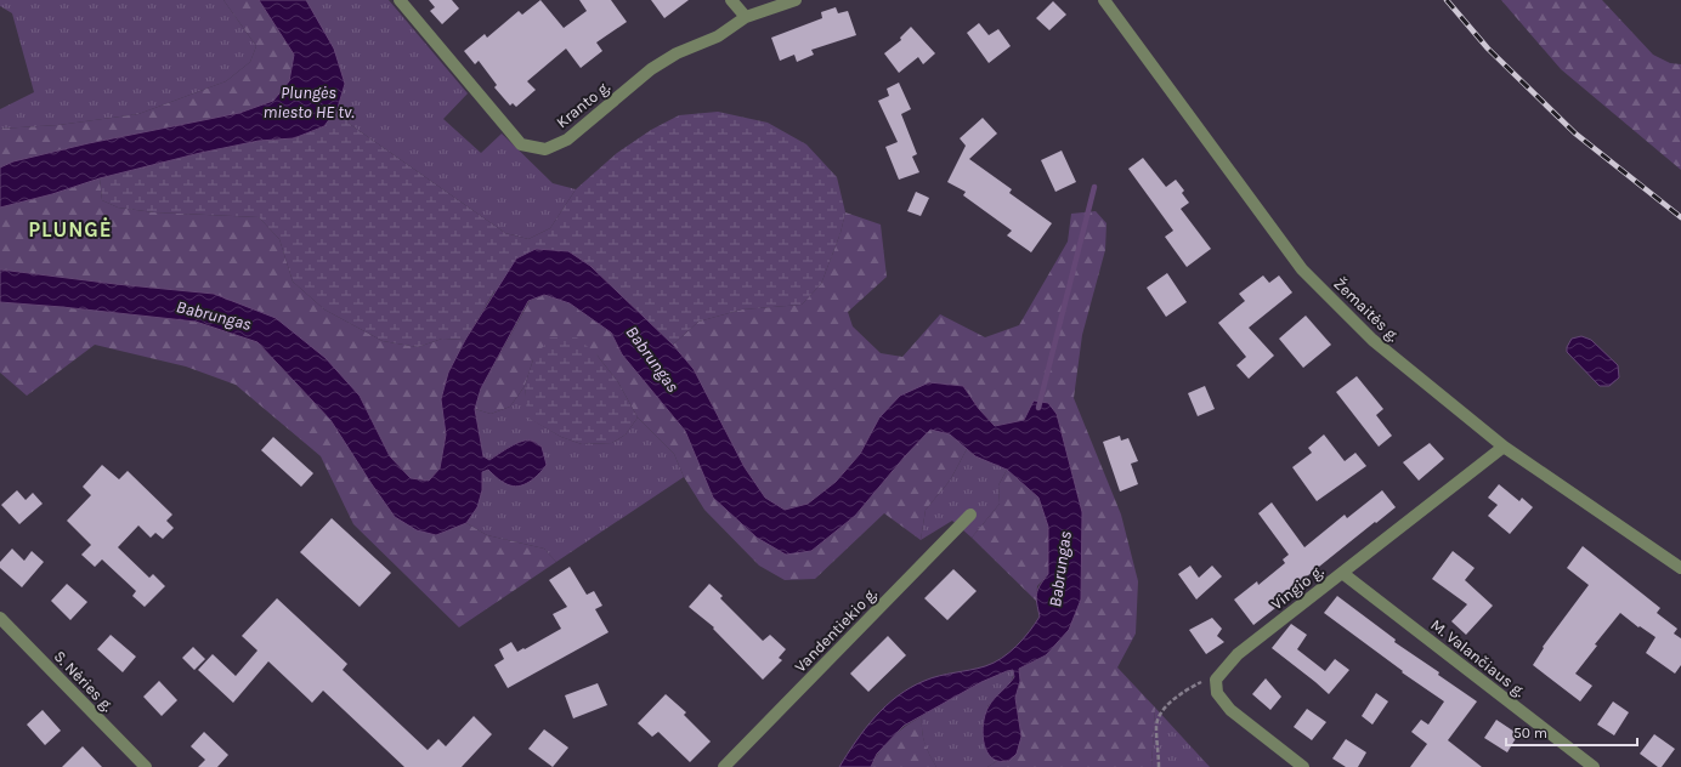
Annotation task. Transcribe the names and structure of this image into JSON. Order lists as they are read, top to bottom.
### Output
{
  "streets": {
    "street": [
      "Kranto g.",
      "Žemaitės g.",
      "Vingio g.",
      "Vandentiekio g.",
      "M. Valančiaus g.",
      "S. Nėries g."
    ]
  },
  "crossings": [
    ["Žemaitės g.", "Vingio g."],
    ["Vingio g.", "M. Valančiaus g."]
  ],
  "districts": ["PLUNGĖ"],
  "water": ["Plungės miesto HE tv.", "Babrungas"],
  "scale_bar": "50 m"
}
